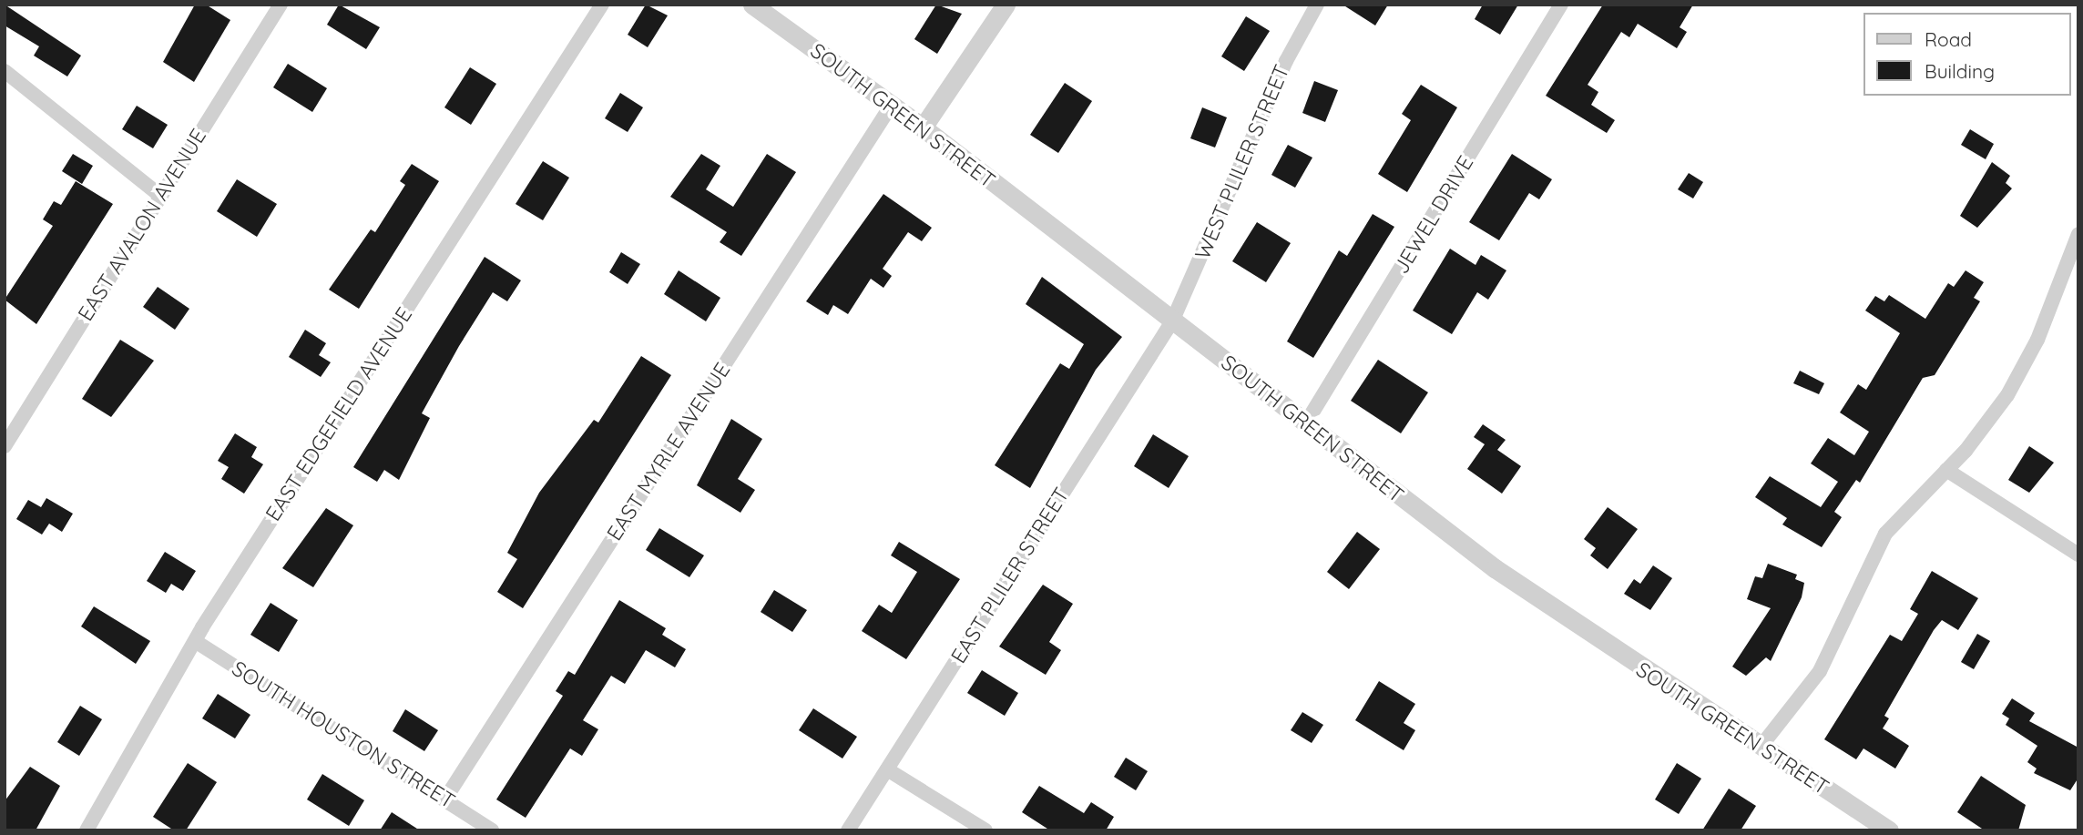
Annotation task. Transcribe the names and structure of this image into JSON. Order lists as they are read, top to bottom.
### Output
{
  "streets": {
    "street": [
      "SOUTH GREEN STREET",
      "WEST PLILER STREET",
      "JEWEL DRIVE",
      "EAST AVALON AVENUE",
      "EAST EDGEFIELD AVENUE",
      "EAST MYRLE AVENUE",
      "EAST PLILER STREET",
      "SOUTH HOUSTON STREET"
    ]
  },
  "crossings": [
    ["SOUTH GREEN STREET", "WEST PLILER STREET"],
    ["SOUTH GREEN STREET", "JEWEL DRIVE"],
    ["SOUTH GREEN STREET", "EAST MYRLE AVENUE"],
    ["SOUTH GREEN STREET", "EAST PLILER STREET"],
    ["WEST PLILER STREET", "EAST PLILER STREET"],
    ["EAST EDGEFIELD AVENUE", "SOUTH HOUSTON STREET"],
    ["EAST MYRLE AVENUE", "SOUTH HOUSTON STREET"]
  ],
  "legend": ["Road", "Building"]
}
